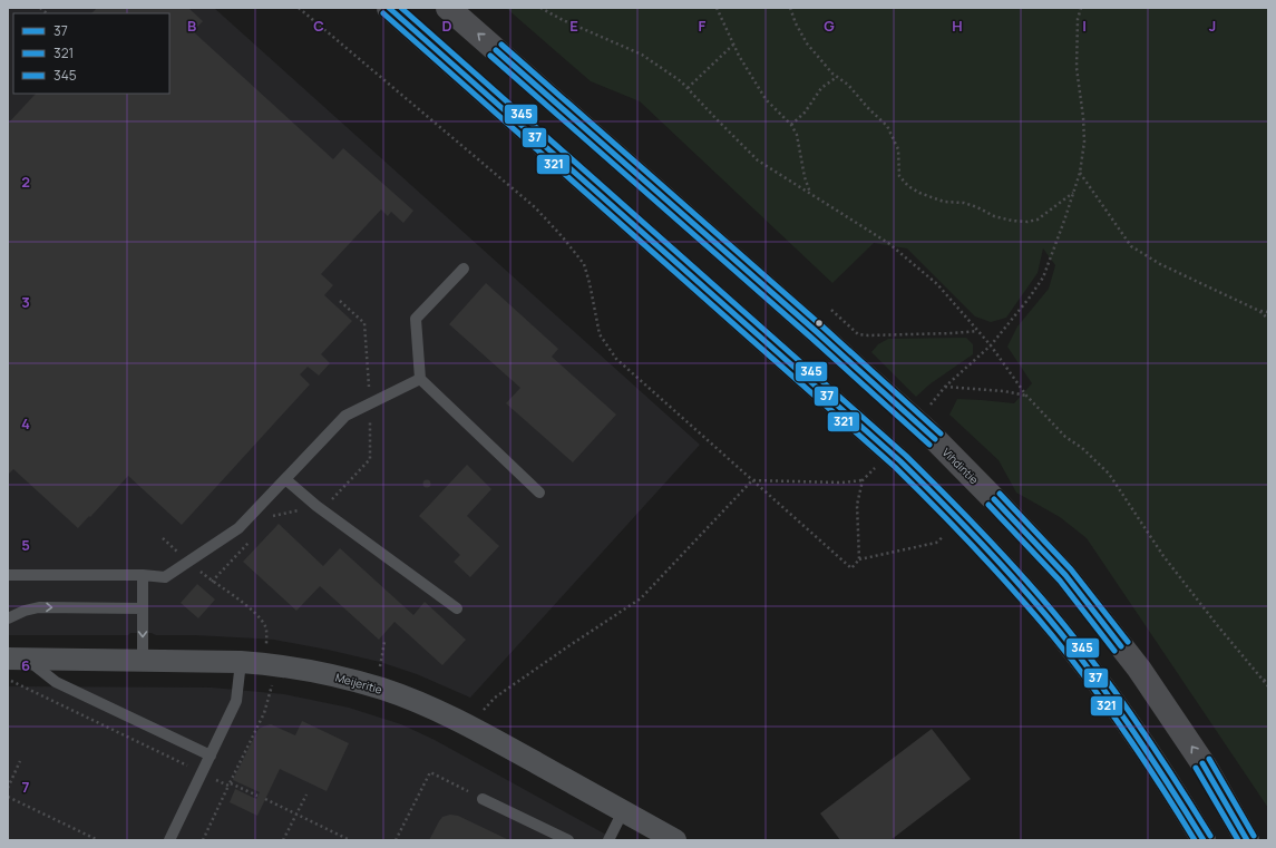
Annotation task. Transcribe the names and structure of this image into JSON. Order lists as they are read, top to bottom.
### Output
{
  "streets": {
    "main road": ["Vihdintie"],
    "street": ["Meijeritie"]
  },
  "lines": ["transit line 37", "transit line 345", "transit line 321"],
  "legend": ["37", "321", "345"],
  "grid": {
    "columns": [
      "B",
      "C",
      "D",
      "E",
      "F",
      "G",
      "H",
      "I",
      "J"
    ],
    "rows": [
      "2",
      "3",
      "4",
      "5",
      "6",
      "7"
    ]
  }
}
